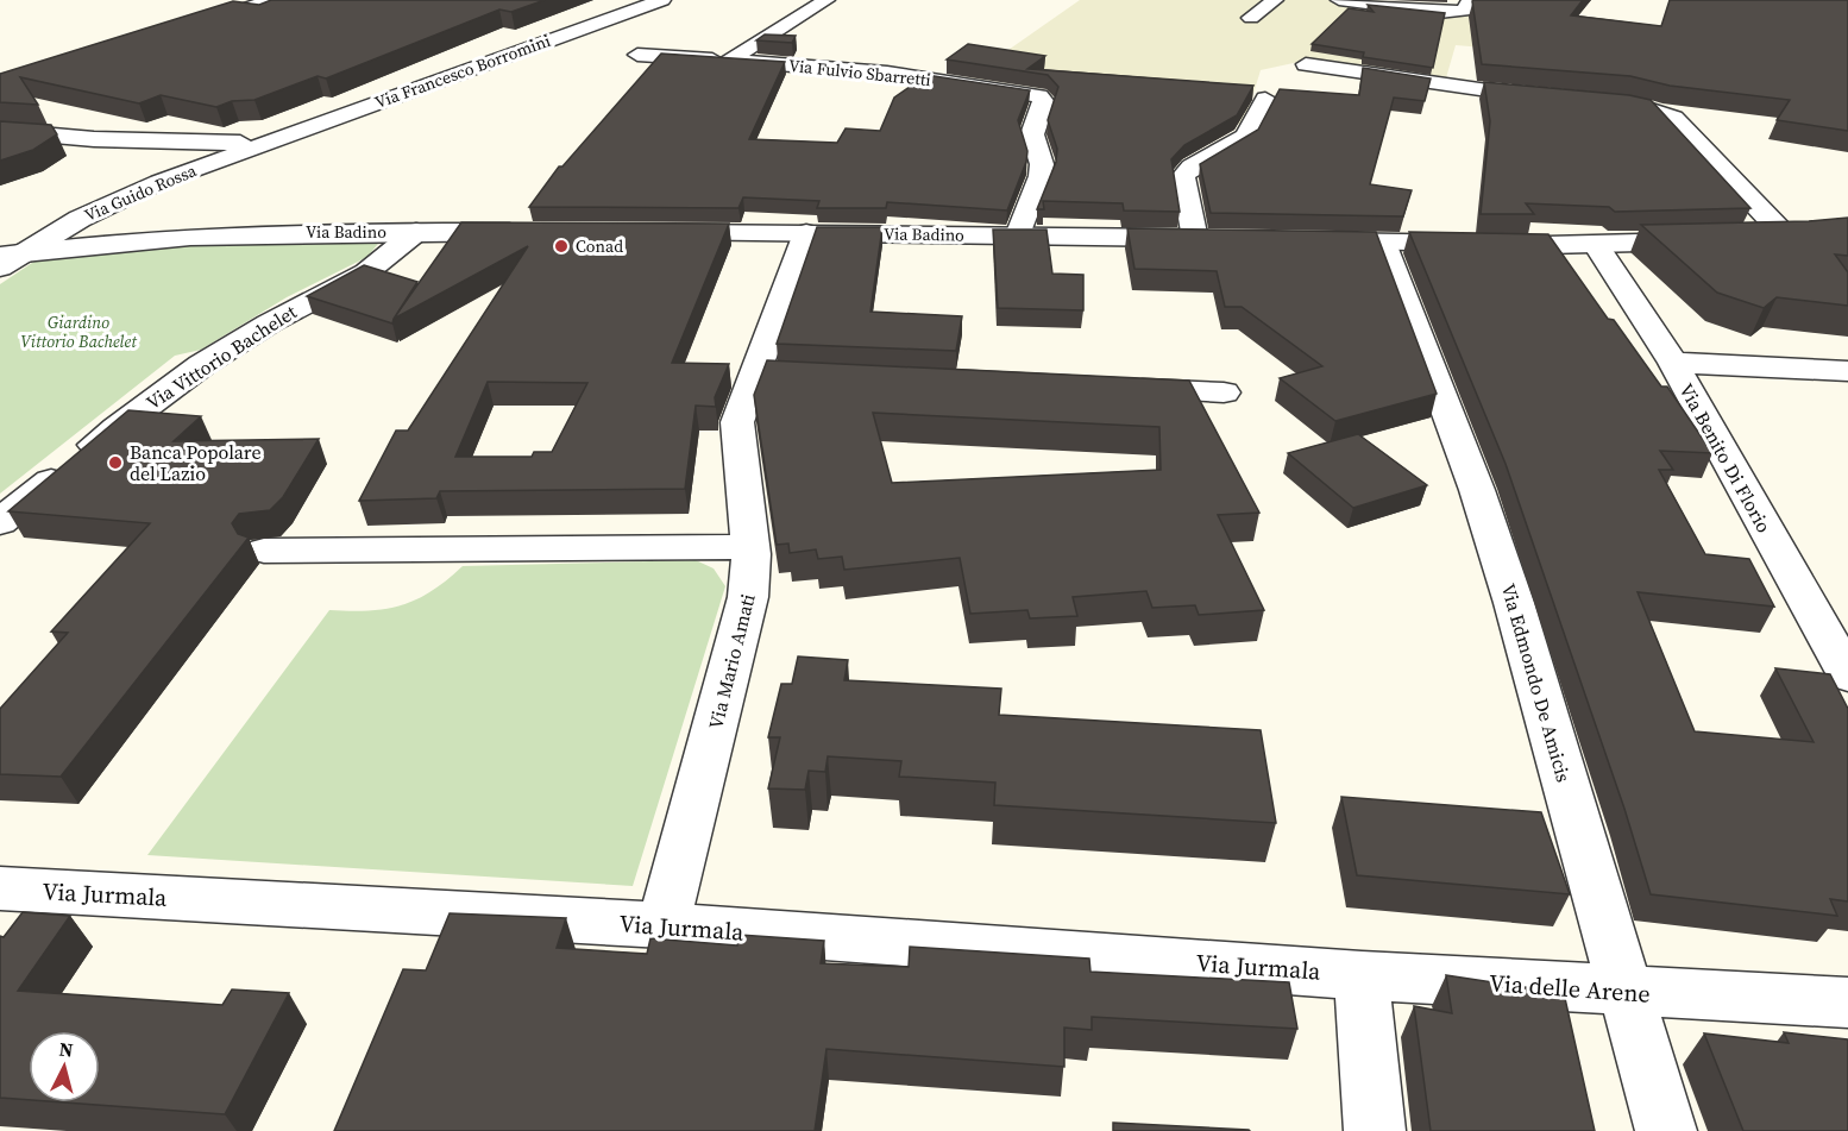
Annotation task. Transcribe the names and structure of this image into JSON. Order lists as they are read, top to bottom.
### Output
{
  "streets": {
    "street": [
      "Via Francesco Borromini",
      "Via Fulvio Sbarretti",
      "Via Guido Rossa",
      "Via Badino",
      "Via Vittorio Bachelet",
      "Via Benito Di Florio",
      "Via Mario Amati",
      "Via Edmondo De Amicis",
      "Via Jurmala",
      "Via delle Arene"
    ]
  },
  "crossings": [
    ["Via Francesco Borromini", "Via Guido Rossa"],
    ["Via Fulvio Sbarretti", "Via Badino"],
    ["Via Guido Rossa", "Via Badino"],
    ["Via Badino", "Via Vittorio Bachelet"],
    ["Via Badino", "Via Mario Amati"],
    ["Via Mario Amati", "Via Jurmala"],
    ["Via Edmondo De Amicis", "Via delle Arene"],
    ["Via Jurmala", "Via delle Arene"]
  ],
  "parks": ["Giardino Vittorio Bachelet"],
  "places": ["Conad", "Banca Popolare del Lazio"],
  "north": "top"
}
